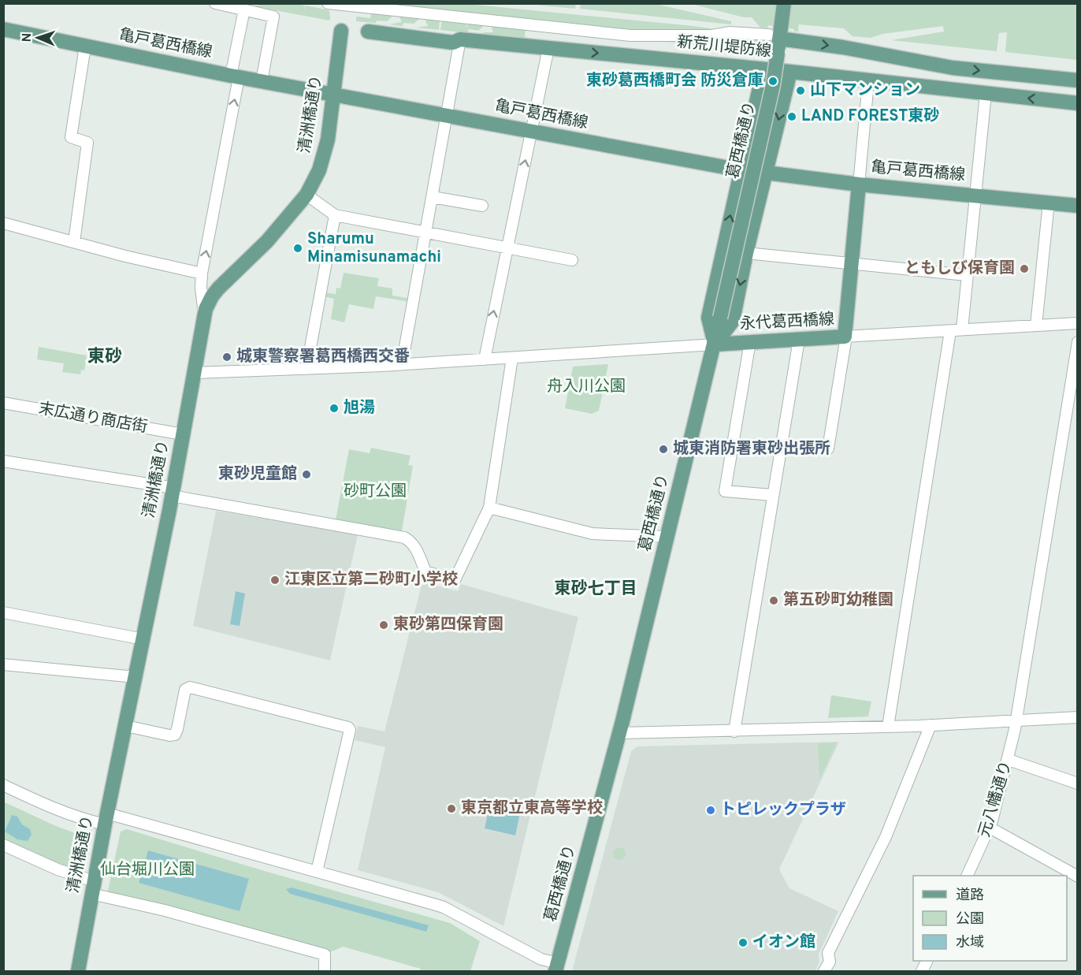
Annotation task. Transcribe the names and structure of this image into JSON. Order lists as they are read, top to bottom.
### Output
{
  "streets": {
    "main road": [
      "亀戸葛西橋線",
      "新荒川堤防線",
      "清洲橋通り",
      "葛西橋通り",
      "永代葛西橋線"
    ],
    "street": ["末広通り商店街", "元八幡通り"]
  },
  "crossings": [
    ["亀戸葛西橋線", "清洲橋通り"],
    ["亀戸葛西橋線", "永代葛西橋線"],
    ["新荒川堤防線", "葛西橋通り"],
    ["清洲橋通り", "末広通り商店街"],
    ["葛西橋通り", "永代葛西橋線"]
  ],
  "districts": ["東砂", "東砂七丁目"],
  "parks": ["舟入川公園", "砂町公園", "仙台堀川公園"],
  "places": [
    "東砂葛西橋町会 防災倉庫",
    "山下マンション",
    "LAND FOREST東砂",
    "Sharumu Minamisunamachi",
    "ともしび保育園",
    "城東警察署葛西橋西交番",
    "旭湯",
    "城東消防署東砂出張所",
    "東砂児童館",
    "江東区立第二砂町小学校",
    "第五砂町幼稚園",
    "東砂第四保育園",
    "東京都立東高等学校",
    "トピレックプラザ",
    "イオン館"
  ],
  "legend": ["道路", "公園", "水域"],
  "north": "left"
}
